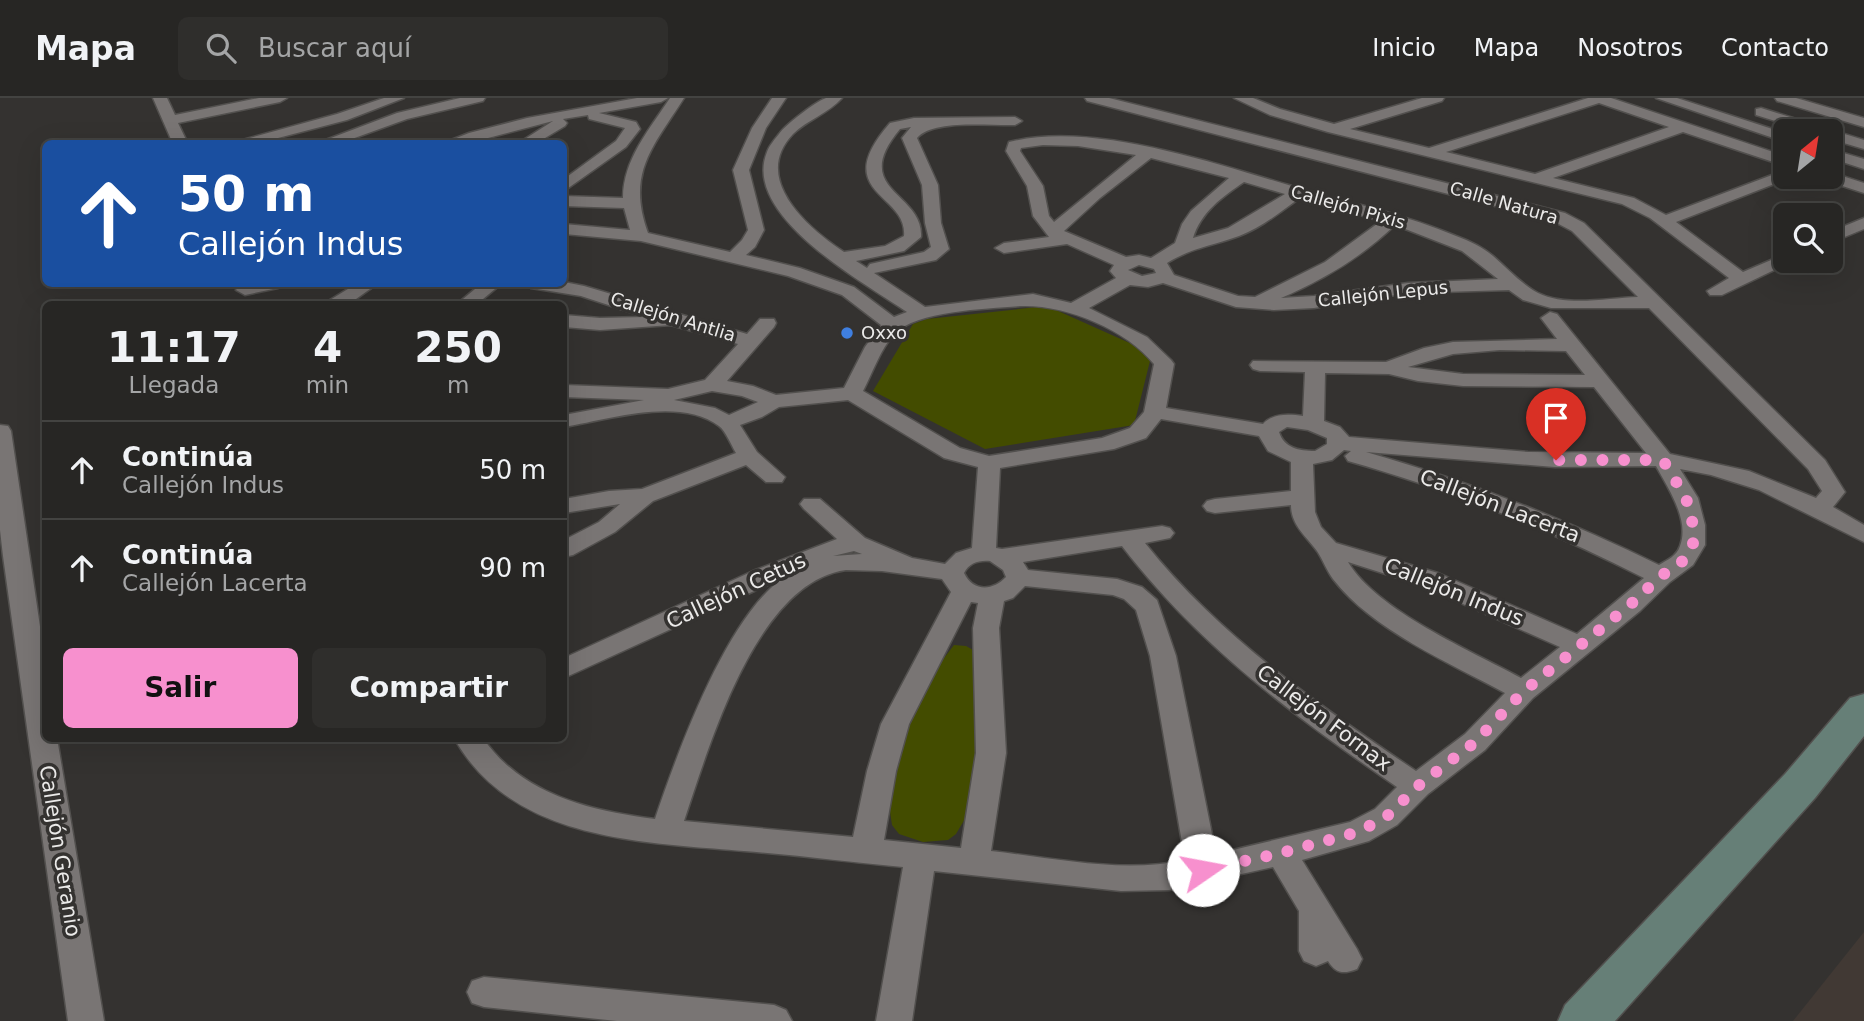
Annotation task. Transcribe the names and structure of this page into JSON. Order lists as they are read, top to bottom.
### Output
{
  "streets": {
    "street": [
      "Calle Natura",
      "Callejón Pixis",
      "Callejón Lepus",
      "Callejón Antlia",
      "Callejón Lacerta",
      "Callejón Cetus",
      "Callejón Indus",
      "Callejón Fornax",
      "Callejón Geranio"
    ]
  },
  "crossings": [
    ["Calle Natura", "Callejón Lepus"],
    ["Calle Natura", "Callejón Lacerta"],
    ["Callejón Pixis", "Callejón Lepus"],
    ["Callejón Pixis", "Callejón Lacerta"]
  ],
  "places": ["Oxxo"],
  "north": "top right",
  "page": {
    "header": "Mapa",
    "search": "Buscar aquí",
    "nav": [
      "Inicio",
      "Mapa",
      "Nosotros",
      "Contacto"
    ],
    "turn": ["50 m", "Callejón Indus"],
    "eta": [
      "11:17",
      "Llegada",
      "4",
      "min",
      "250",
      "m"
    ],
    "list": [
      {
        "name": "Continúa",
        "note": "Callejón Indus",
        "value": "50 m"
      },
      {
        "name": "Continúa",
        "note": "Callejón Lacerta",
        "value": "90 m"
      }
    ],
    "buttons": ["Salir", "Compartir"]
  }
}
